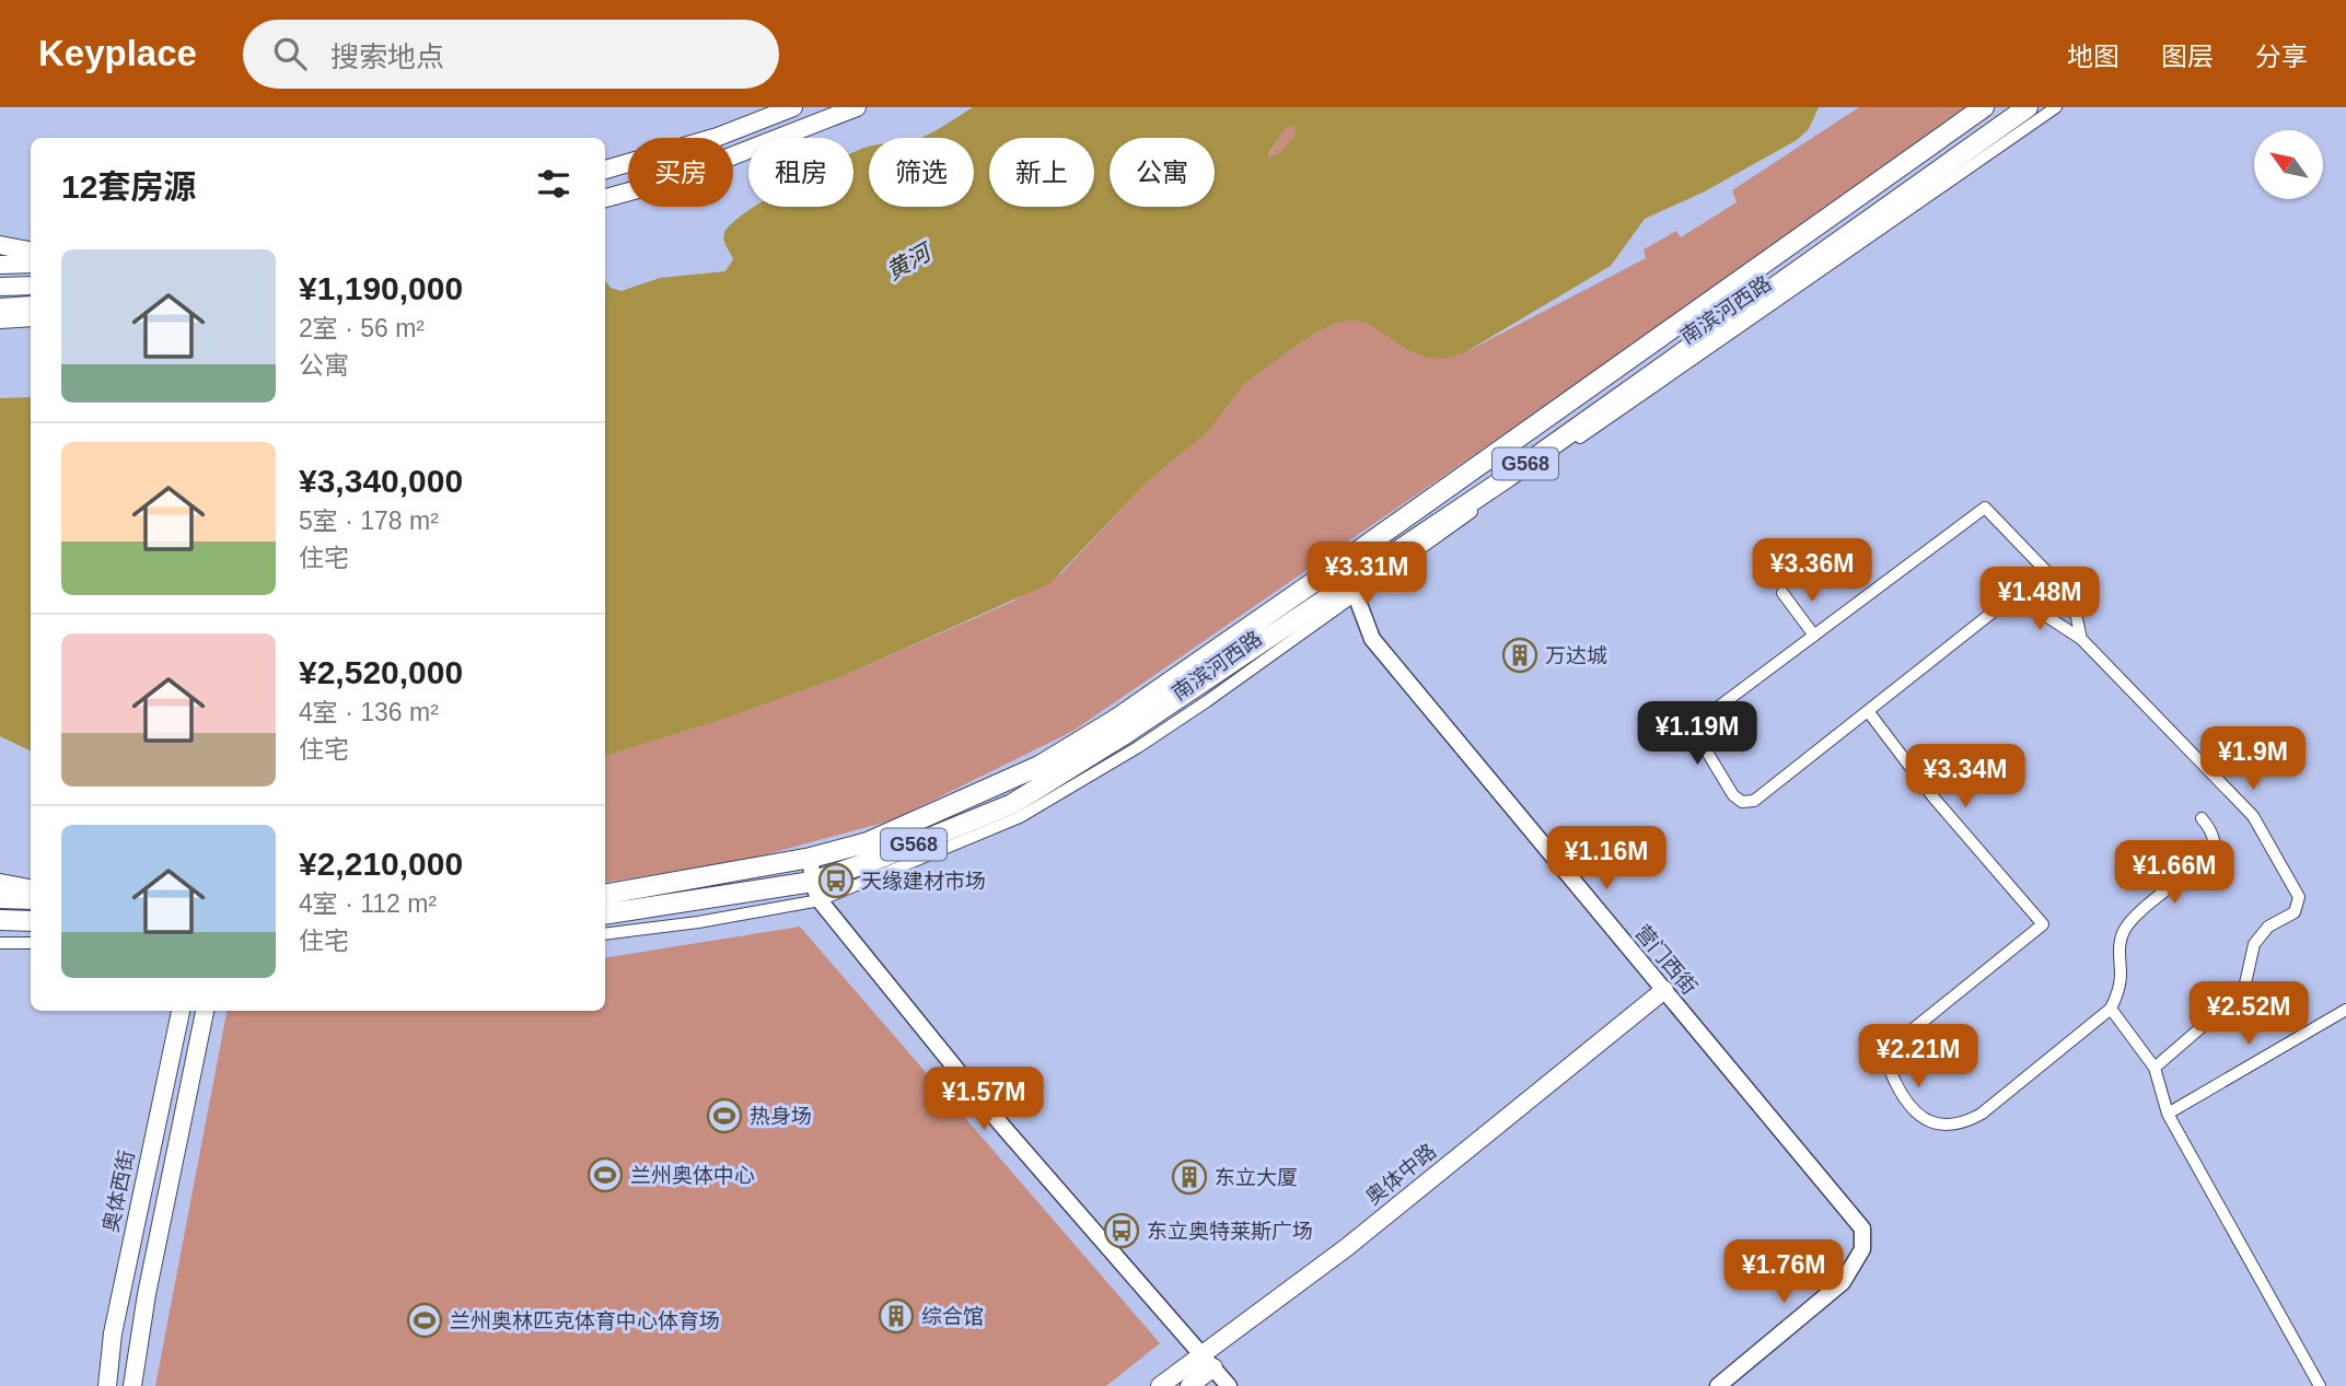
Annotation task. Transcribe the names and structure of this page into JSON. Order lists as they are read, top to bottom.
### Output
{
  "streets": {
    "highway": ["南滨河西路", "G568"],
    "main road": ["奥体中路", "奥体西街"],
    "street": ["营门西街"]
  },
  "crossings": [
    ["南滨河西路", "营门西街"],
    ["营门西街", "奥体中路"]
  ],
  "water": ["黄河"],
  "places": {
    "building": ["万达城", "东立大厦", "综合馆"],
    "bus stop": ["天缘建材市场", "东立奥特莱斯广场"],
    "sports": ["热身场", "兰州奥体中心", "兰州奥林匹克体育中心体育场"]
  },
  "north": "top left",
  "page": {
    "header": "Keyplace",
    "search": "搜索地点",
    "nav": ["地图", "图层", "分享"],
    "chip": [
      "买房",
      "租房",
      "筛选",
      "新上",
      "公寓"
    ],
    "heading": "12套房源",
    "list": [
      {
        "name": "¥1,190,000",
        "note": "2室 · 56 m² · 公寓"
      },
      {
        "name": "¥3,340,000",
        "note": "5室 · 178 m² · 住宅"
      },
      {
        "name": "¥2,520,000",
        "note": "4室 · 136 m² · 住宅"
      },
      {
        "name": "¥2,210,000",
        "note": "4室 · 112 m² · 住宅"
      }
    ],
    "price": [
      "¥3.36M",
      "¥3.31M",
      "¥1.48M",
      "¥1.19M",
      "¥1.9M",
      "¥3.34M",
      "¥1.16M",
      "¥1.66M",
      "¥2.52M",
      "¥2.21M",
      "¥1.57M",
      "¥1.76M"
    ]
  }
}
